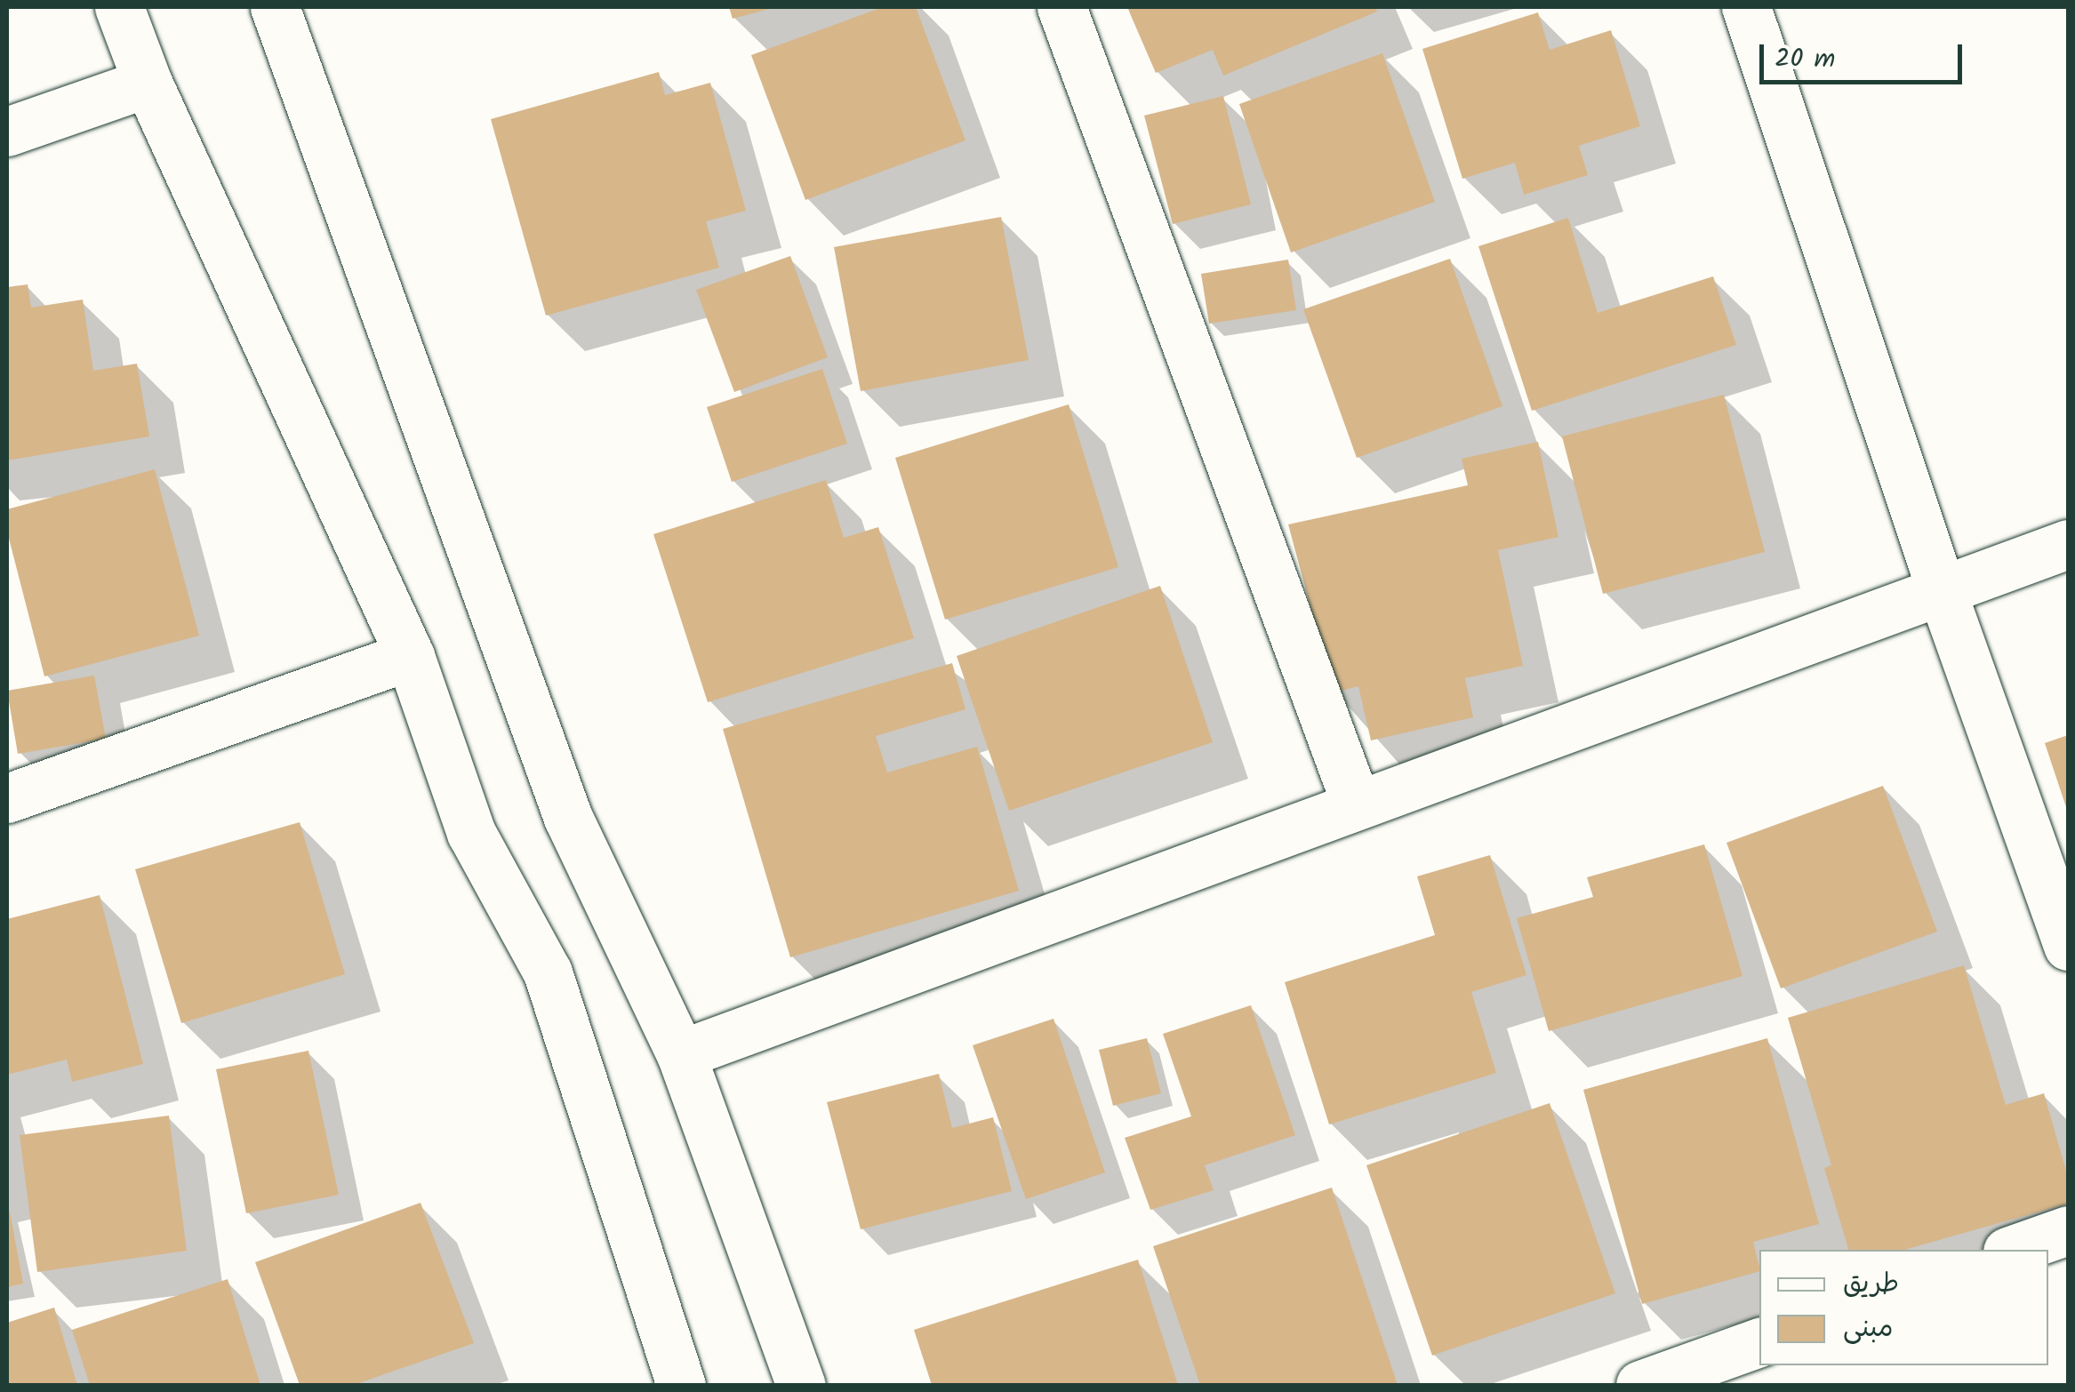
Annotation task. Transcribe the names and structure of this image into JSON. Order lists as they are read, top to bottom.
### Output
{
  "legend": ["طريق", "مبنى"],
  "scale_bar": "20 m"
}
